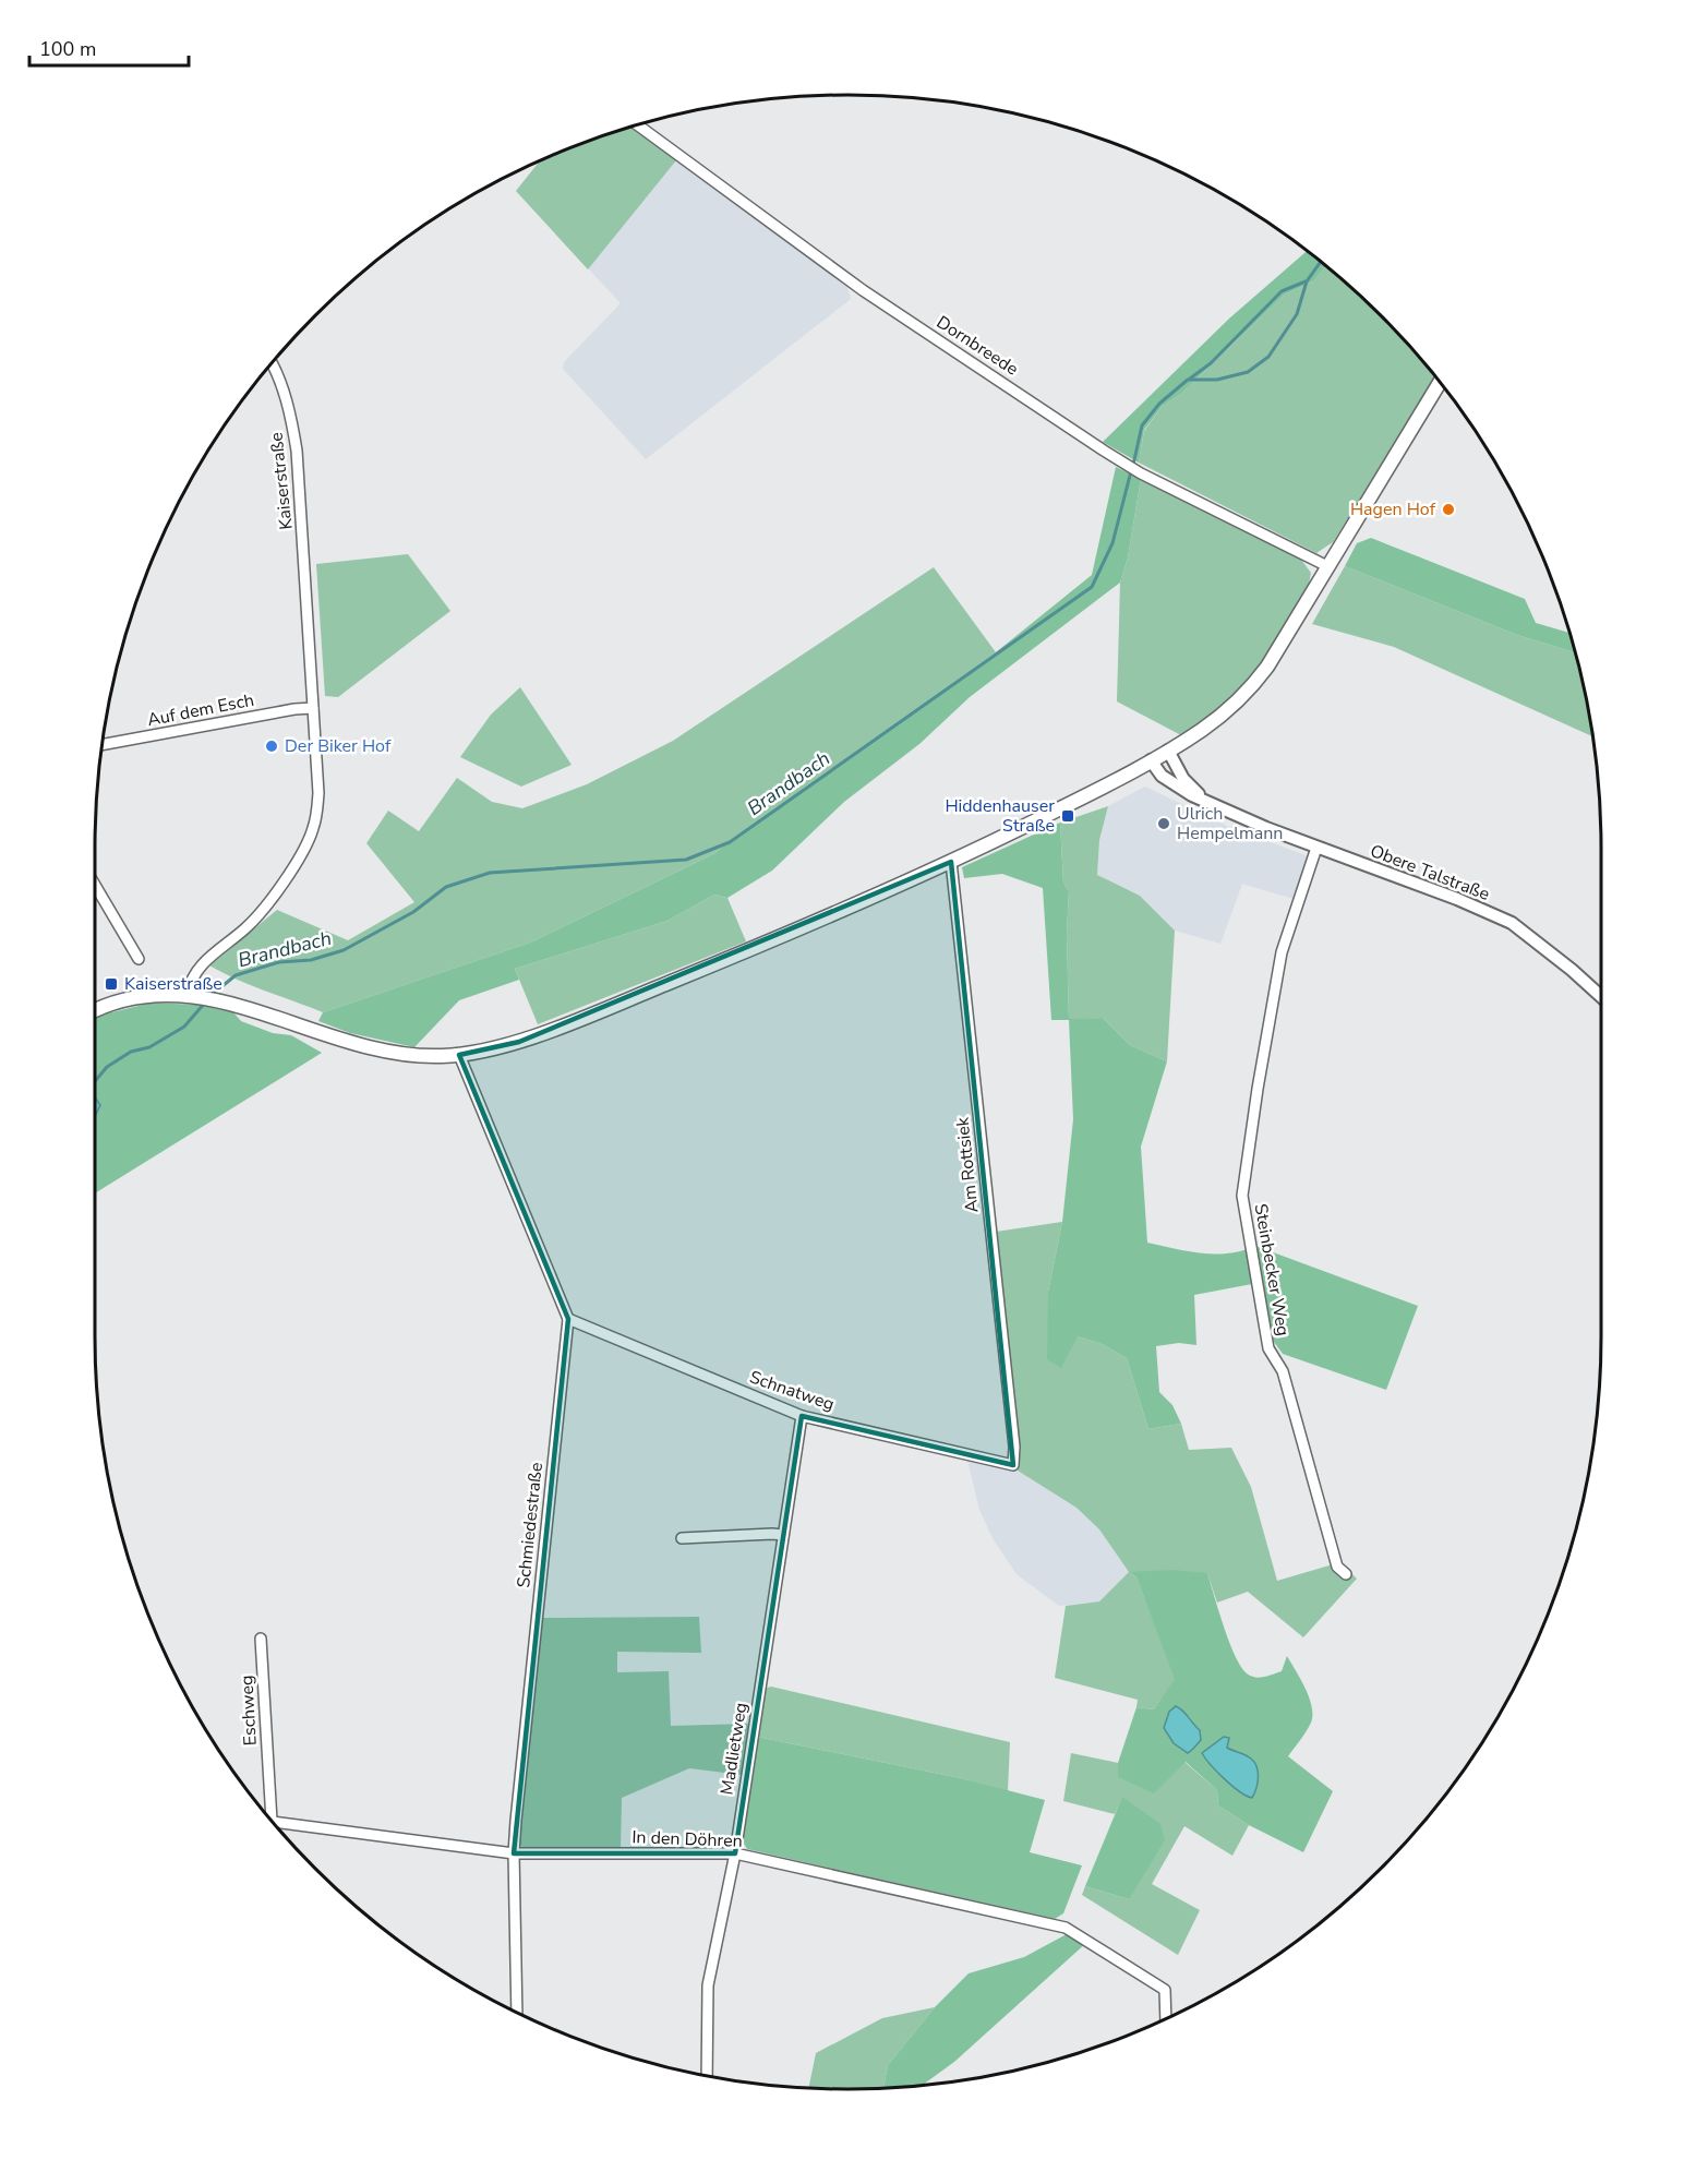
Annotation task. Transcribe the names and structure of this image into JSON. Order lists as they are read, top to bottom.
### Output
{
  "streets": {
    "street": [
      "Dornbreede",
      "Kaiserstraße",
      "Auf dem Esch",
      "Obere Talstraße",
      "Am Rottsiek",
      "Steinbecker Weg",
      "Schnatweg",
      "Schmiedestraße",
      "Eschweg",
      "Madlietweg",
      "In den Döhren"
    ]
  },
  "crossings": [
    ["Kaiserstraße", "Auf dem Esch"],
    ["Obere Talstraße", "Steinbecker Weg"],
    ["Am Rottsiek", "Schnatweg"],
    ["Schnatweg", "Schmiedestraße"],
    ["Schnatweg", "Madlietweg"],
    ["Schmiedestraße", "In den Döhren"],
    ["Madlietweg", "In den Döhren"]
  ],
  "water": ["Brandbach"],
  "places": {
    "other": ["Hagen Hof", "Der Biker Hof", "Ulrich Hempelmann"],
    "transit": ["Hiddenhauser Straße", "Kaiserstraße"]
  },
  "scale_bar": "100 m"
}
